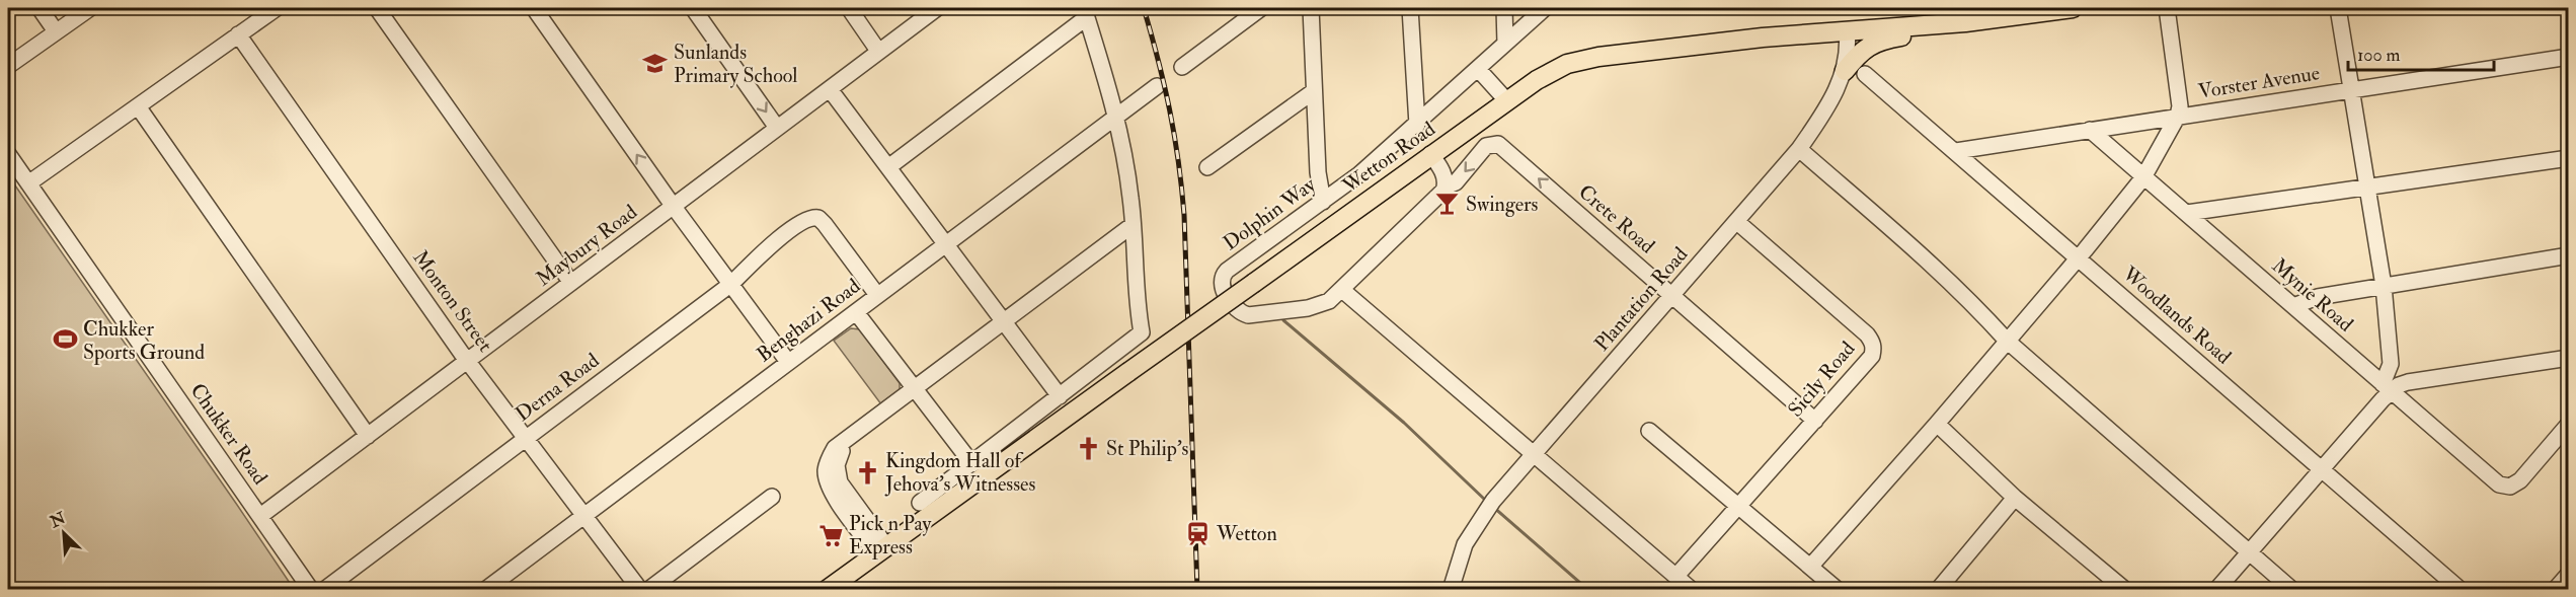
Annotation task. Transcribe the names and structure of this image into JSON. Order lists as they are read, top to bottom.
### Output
{
  "streets": {
    "main road": ["Wetton Road"],
    "street": [
      "Vorster Avenue",
      "Dolphin Way",
      "Crete Road",
      "Maybury Road",
      "Mynie Road",
      "Plantation Road",
      "Monton Street",
      "Woodlands Road",
      "Benghazi Road",
      "Sicily Road",
      "Derna Road",
      "Chukker Road"
    ]
  },
  "crossings": [
    ["Vorster Avenue", "Mynie Road"],
    ["Vorster Avenue", "Woodlands Road"],
    ["Wetton Road", "Plantation Road"],
    ["Dolphin Way", "Crete Road"],
    ["Crete Road", "Plantation Road"],
    ["Crete Road", "Sicily Road"],
    ["Maybury Road", "Monton Street"],
    ["Maybury Road", "Chukker Road"],
    ["Plantation Road", "Sicily Road"],
    ["Monton Street", "Benghazi Road"],
    ["Monton Street", "Derna Road"],
    ["Benghazi Road", "Derna Road"]
  ],
  "one_way": ["Crete Road"],
  "places": {
    "school or university": ["Sunlands Primary School"],
    "bar": ["Swingers"],
    "sports": ["Chukker Sports Ground"],
    "church": ["St Philip's", "Kingdom Hall of Jehova's Witnesses"],
    "station": ["Wetton"],
    "supermarket": ["Pick n Pay Express"]
  },
  "scale_bar": "100 m",
  "north": "top left"
}
